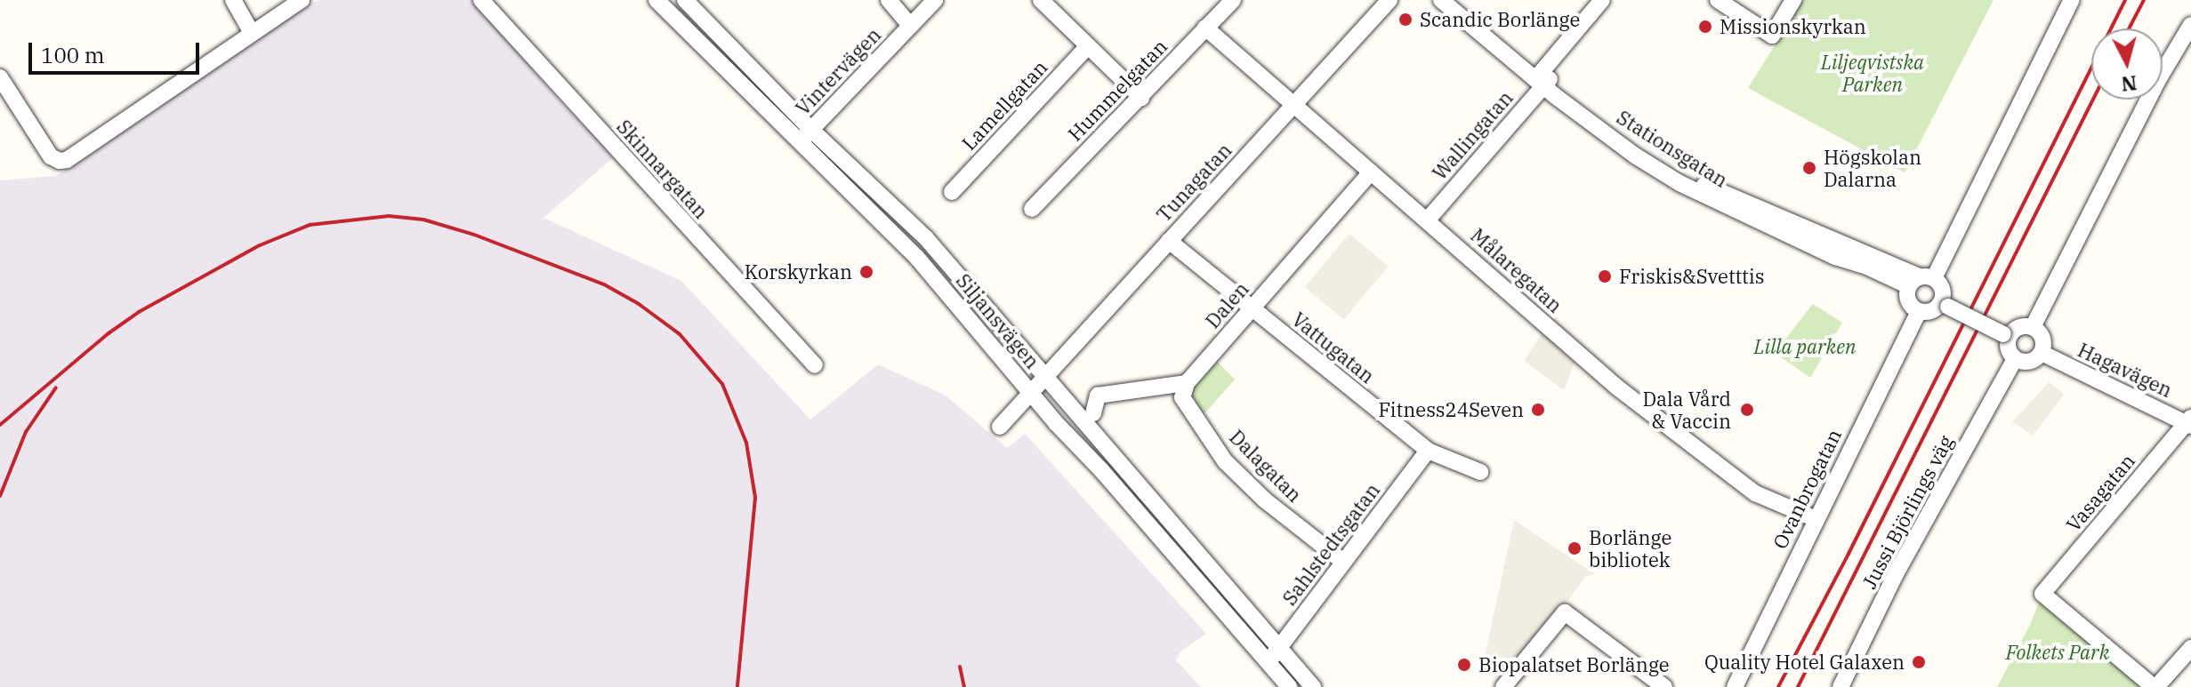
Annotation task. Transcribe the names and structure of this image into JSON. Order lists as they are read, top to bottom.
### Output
{
  "streets": {
    "street": [
      "Vintervägen",
      "Hummelgatan",
      "Lamellgatan",
      "Wallingatan",
      "Stationsgatan",
      "Skinnargatan",
      "Tunagatan",
      "Målaregatan",
      "Dalen",
      "Siljansvägen",
      "Vattugatan",
      "Hagavägen",
      "Dalagatan",
      "Ovanbrogatan",
      "Vasagatan",
      "Jussi Björlings väg",
      "Sahlstedtsgatan"
    ]
  },
  "crossings": [
    ["Vintervägen", "Siljansvägen"],
    ["Hummelgatan", "Målaregatan"],
    ["Wallingatan", "Stationsgatan"],
    ["Wallingatan", "Målaregatan"],
    ["Tunagatan", "Målaregatan"],
    ["Tunagatan", "Siljansvägen"],
    ["Tunagatan", "Vattugatan"],
    ["Målaregatan", "Dalen"],
    ["Målaregatan", "Ovanbrogatan"],
    ["Dalen", "Vattugatan"],
    ["Dalen", "Dalagatan"],
    ["Siljansvägen", "Sahlstedtsgatan"],
    ["Vattugatan", "Sahlstedtsgatan"],
    ["Hagavägen", "Vasagatan"],
    ["Hagavägen", "Jussi Björlings väg"],
    ["Dalagatan", "Sahlstedtsgatan"]
  ],
  "parks": ["Liljeqvistska Parken", "Lilla parken", "Folkets Park"],
  "places": [
    "Scandic Borlänge",
    "Missionskyrkan",
    "Högskolan Dalarna",
    "Korskyrkan",
    "Friskis&Svetttis",
    "Fitness24Seven",
    "Dala Vård & Vaccin",
    "Borlänge bibliotek",
    "Quality Hotel Galaxen",
    "Biopalatset Borlänge"
  ],
  "scale_bar": "100 m",
  "north": "bottom"
}
